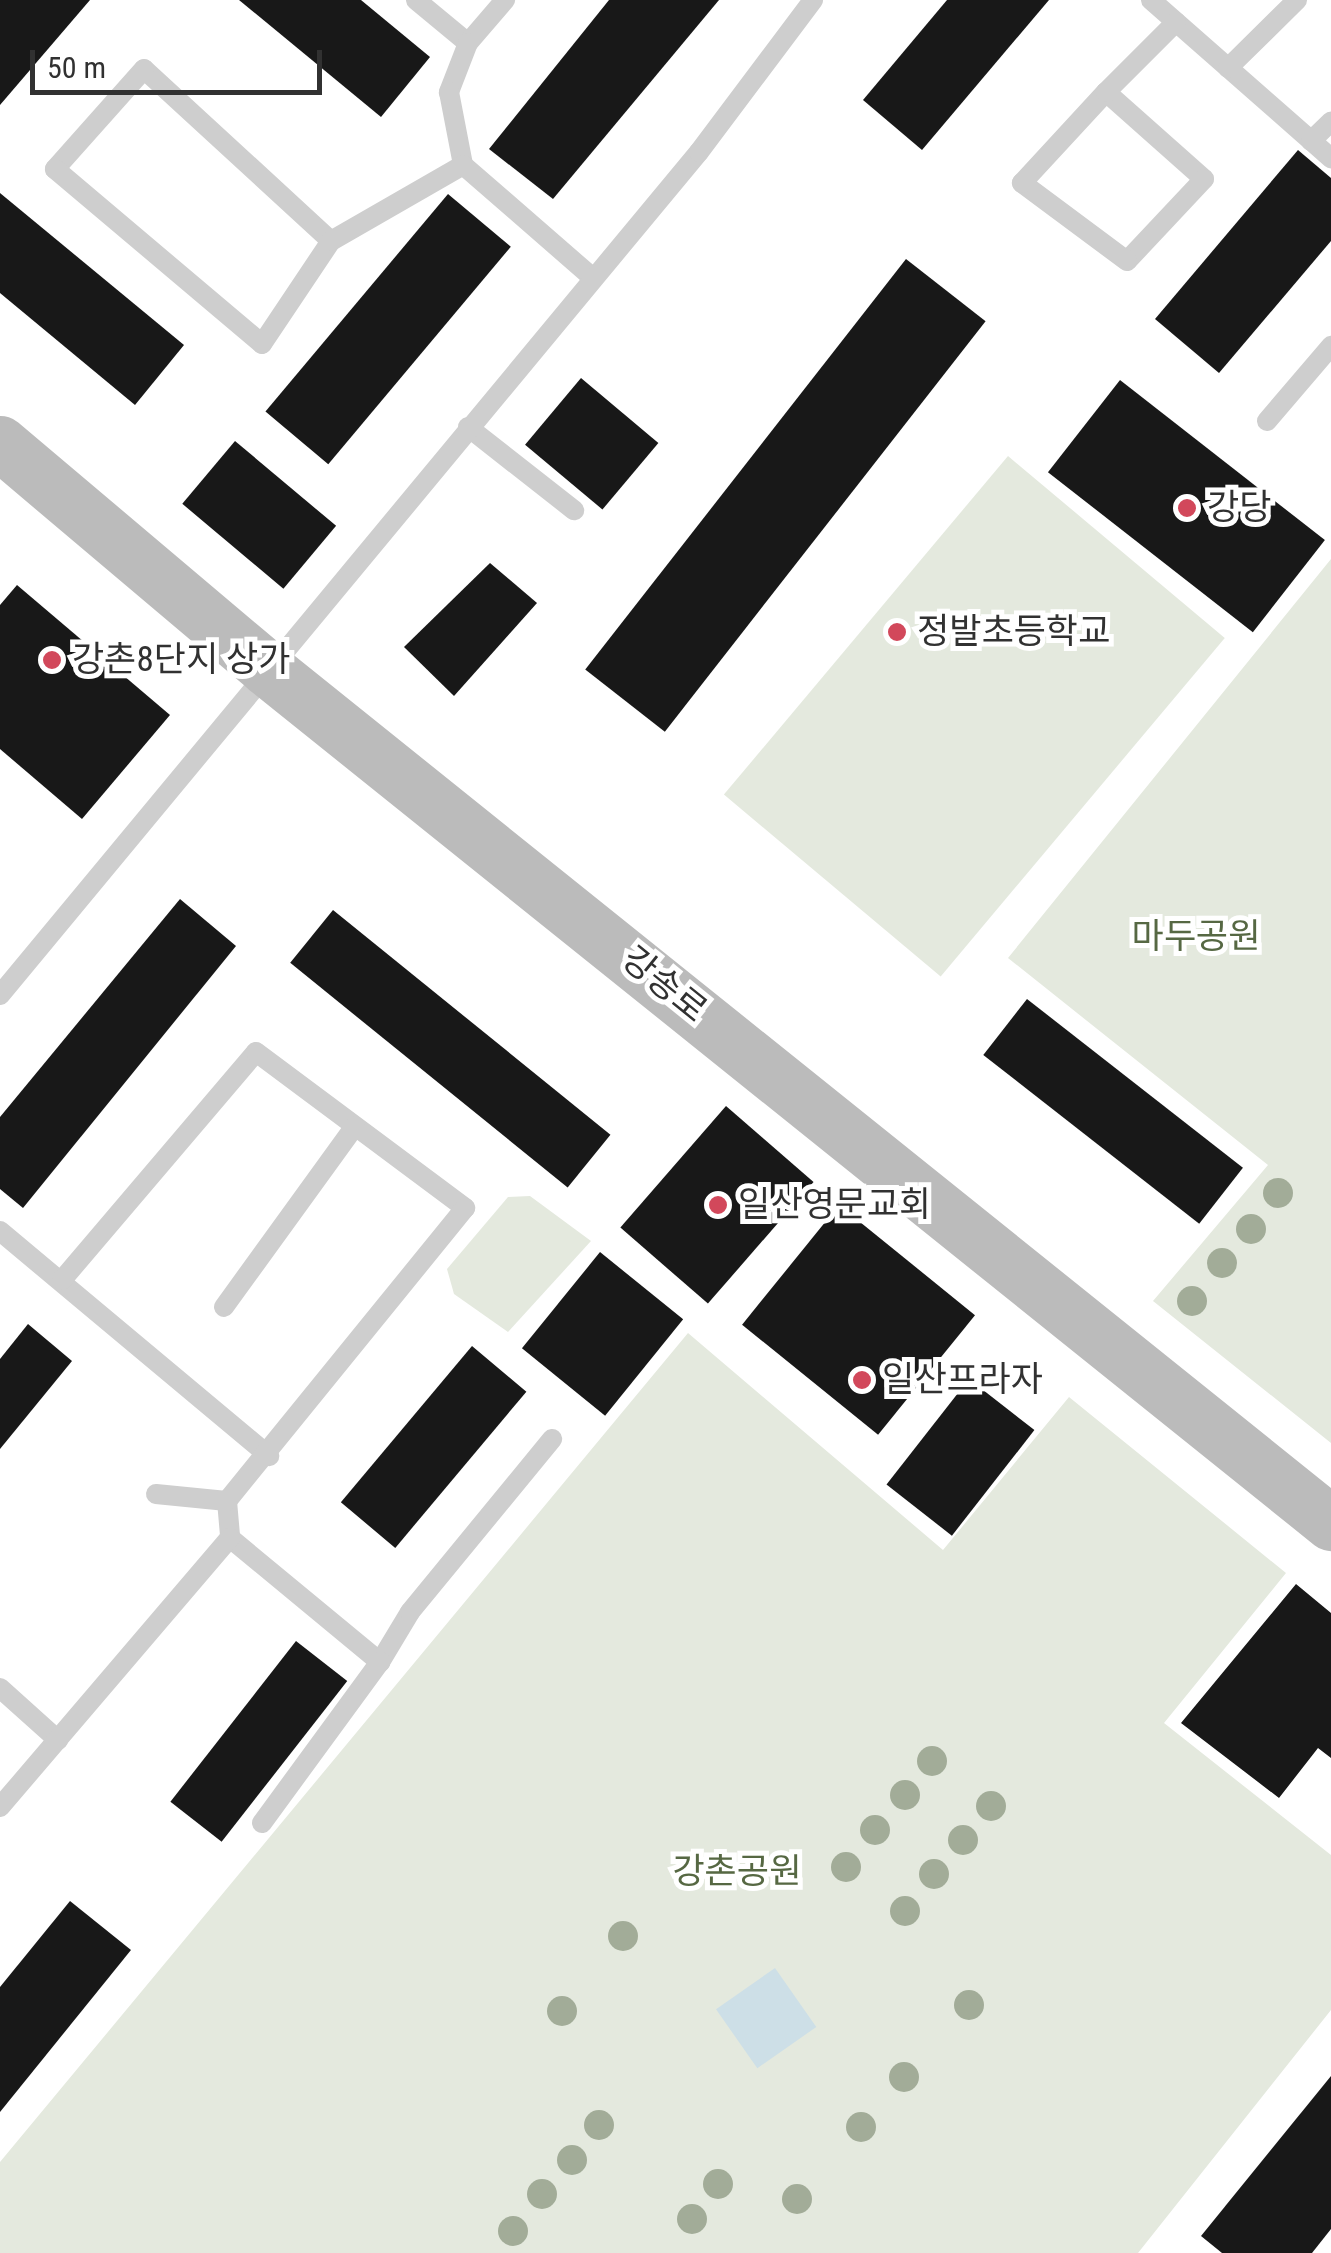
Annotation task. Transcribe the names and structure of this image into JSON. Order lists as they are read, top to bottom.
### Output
{
  "streets": {
    "main road": ["강송로"]
  },
  "parks": ["마두공원", "강촌공원"],
  "places": [
    "강당",
    "정발초등학교",
    "강촌8단지 상가",
    "일산영문교회",
    "일산프라자"
  ],
  "scale_bar": "50 m"
}
